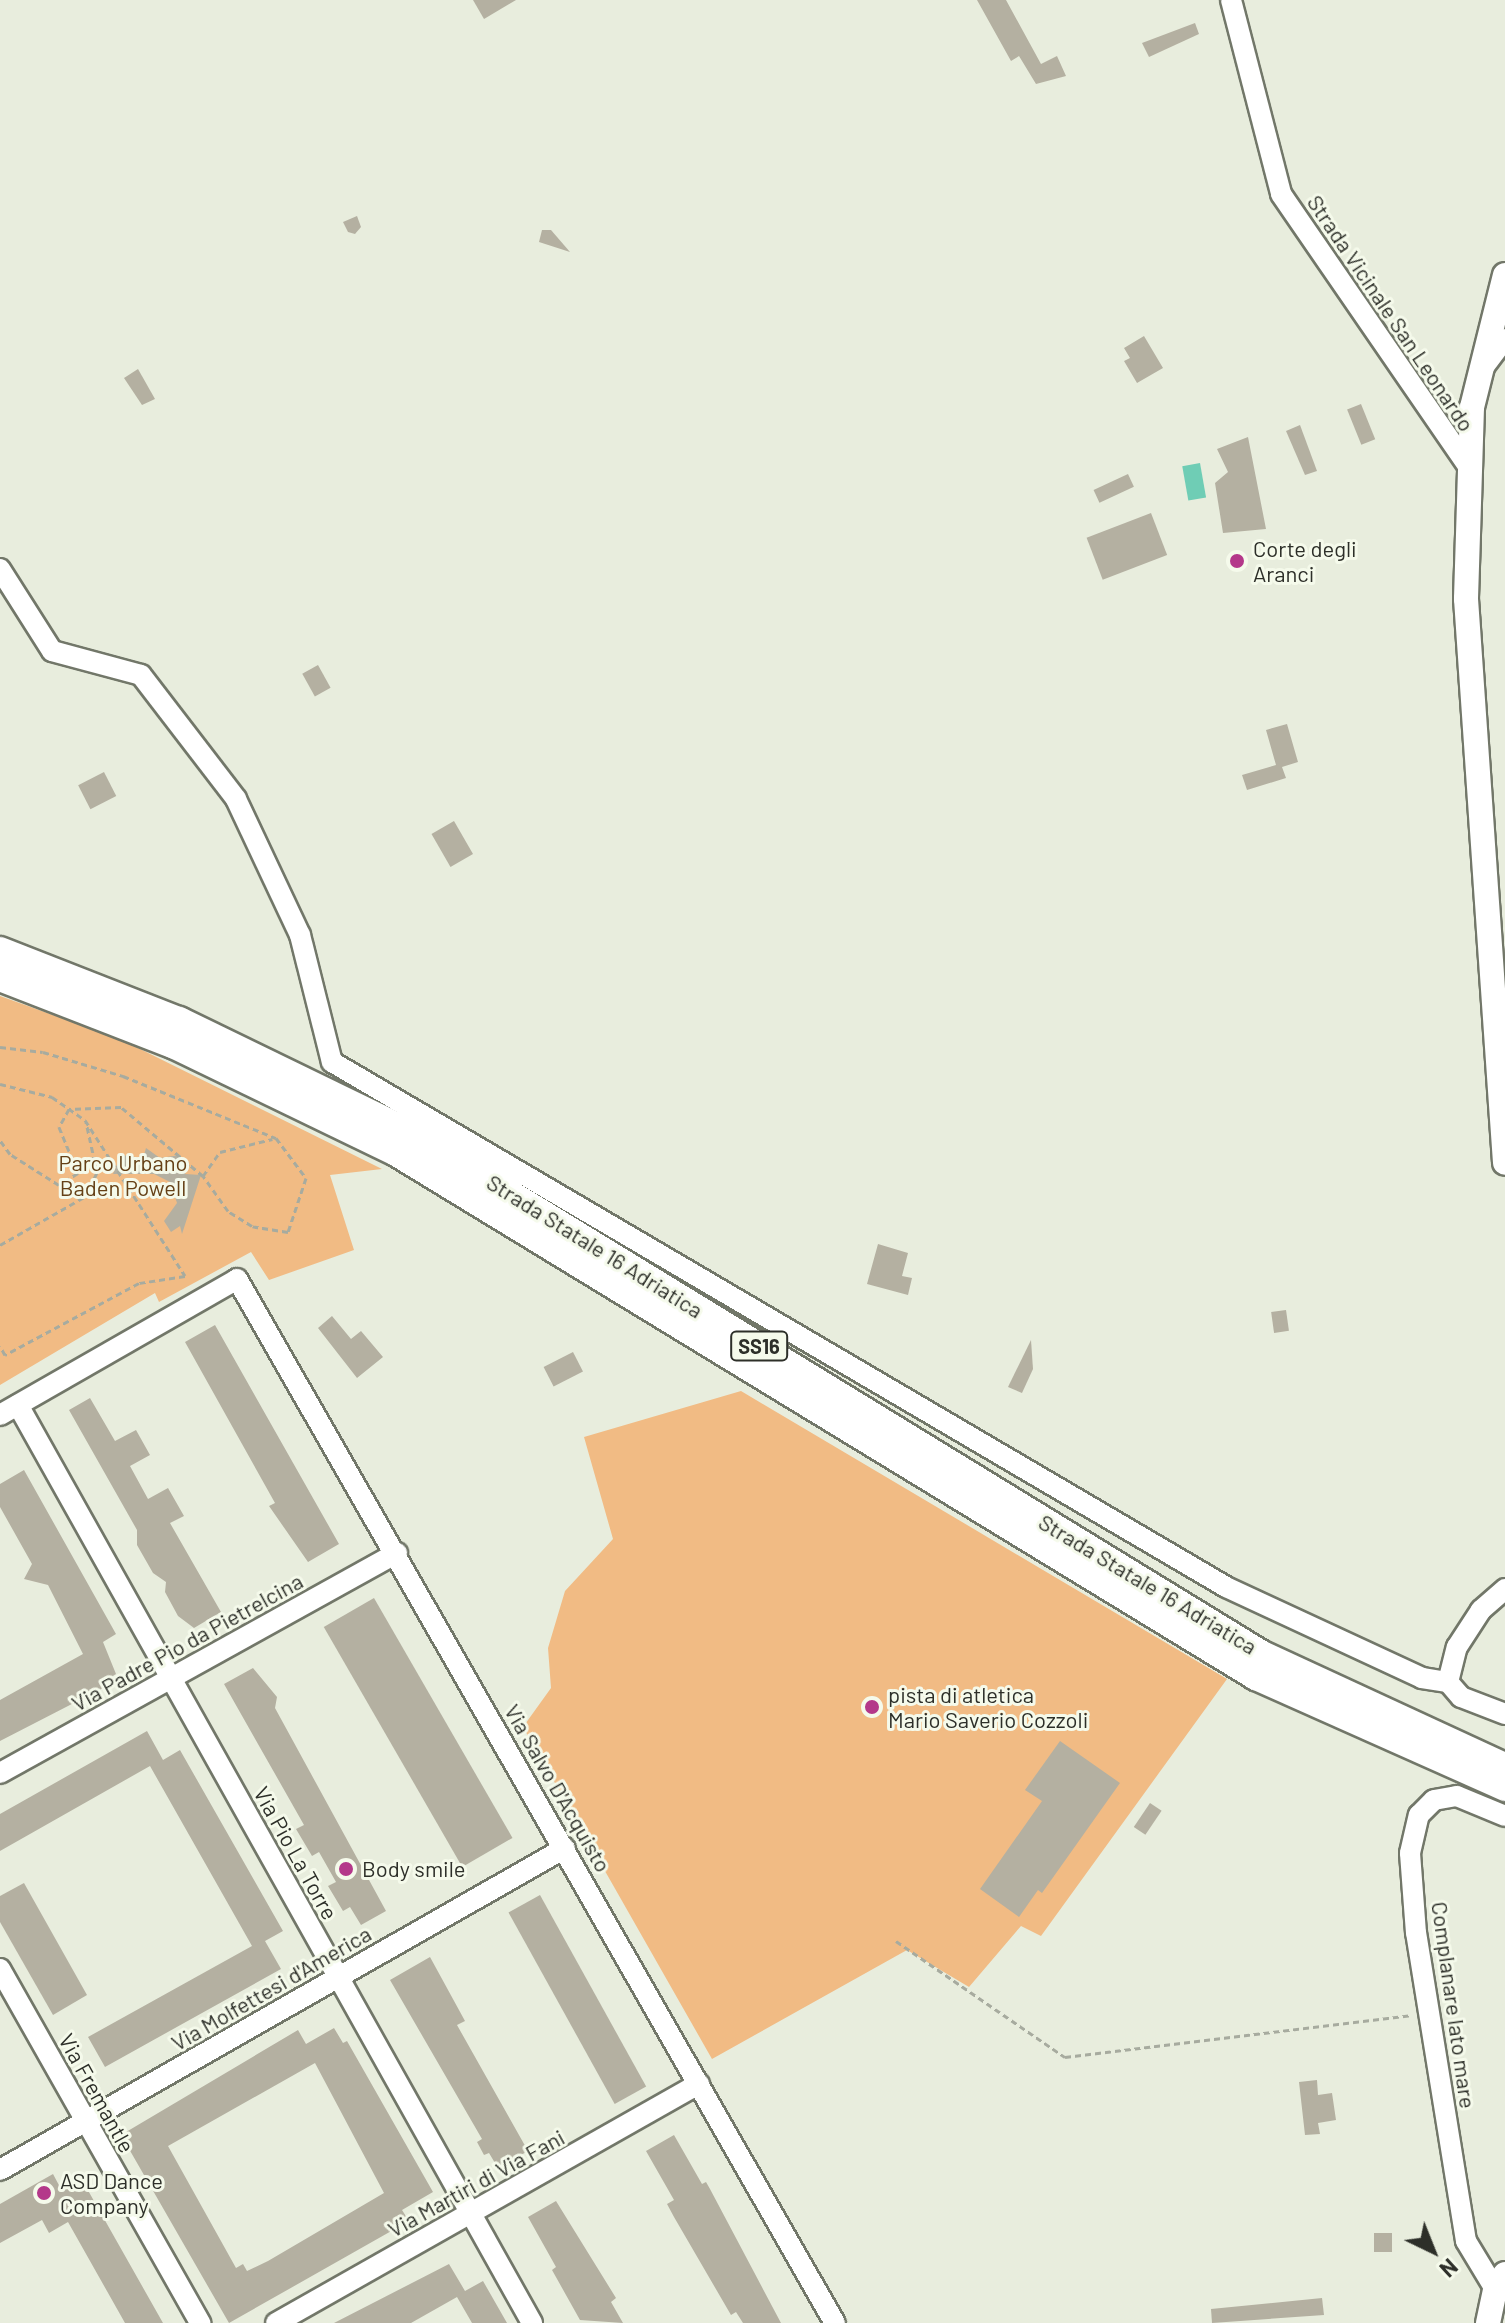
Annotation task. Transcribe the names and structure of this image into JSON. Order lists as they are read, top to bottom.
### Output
{
  "streets": {
    "highway": ["Strada Statale 16 Adriatica", "SS16"],
    "street": [
      "Strada Vicinale San Leonardo",
      "Via Padre Pio da Pietrelcina",
      "Via Salvo D'Acquisto",
      "Via Pio La Torre",
      "Via Molfettesi d'America",
      "Complanare lato mare",
      "Via Fremantle",
      "Via Martiri di Via Fani"
    ]
  },
  "crossings": [
    ["Via Padre Pio da Pietrelcina", "Via Salvo D'Acquisto"],
    ["Via Padre Pio da Pietrelcina", "Via Pio La Torre"],
    ["Via Salvo D'Acquisto", "Via Pio La Torre"],
    ["Via Salvo D'Acquisto", "Via Molfettesi d'America"],
    ["Via Salvo D'Acquisto", "Via Martiri di Via Fani"],
    ["Via Pio La Torre", "Via Molfettesi d'America"],
    ["Via Pio La Torre", "Via Martiri di Via Fani"],
    ["Via Molfettesi d'America", "Via Fremantle"]
  ],
  "parks": ["Parco Urbano Baden Powell"],
  "places": [
    "Corte degli Aranci",
    "pista di atletica Mario Saverio Cozzoli",
    "Body smile",
    "ASD Dance Company"
  ],
  "north": "bottom right"
}
